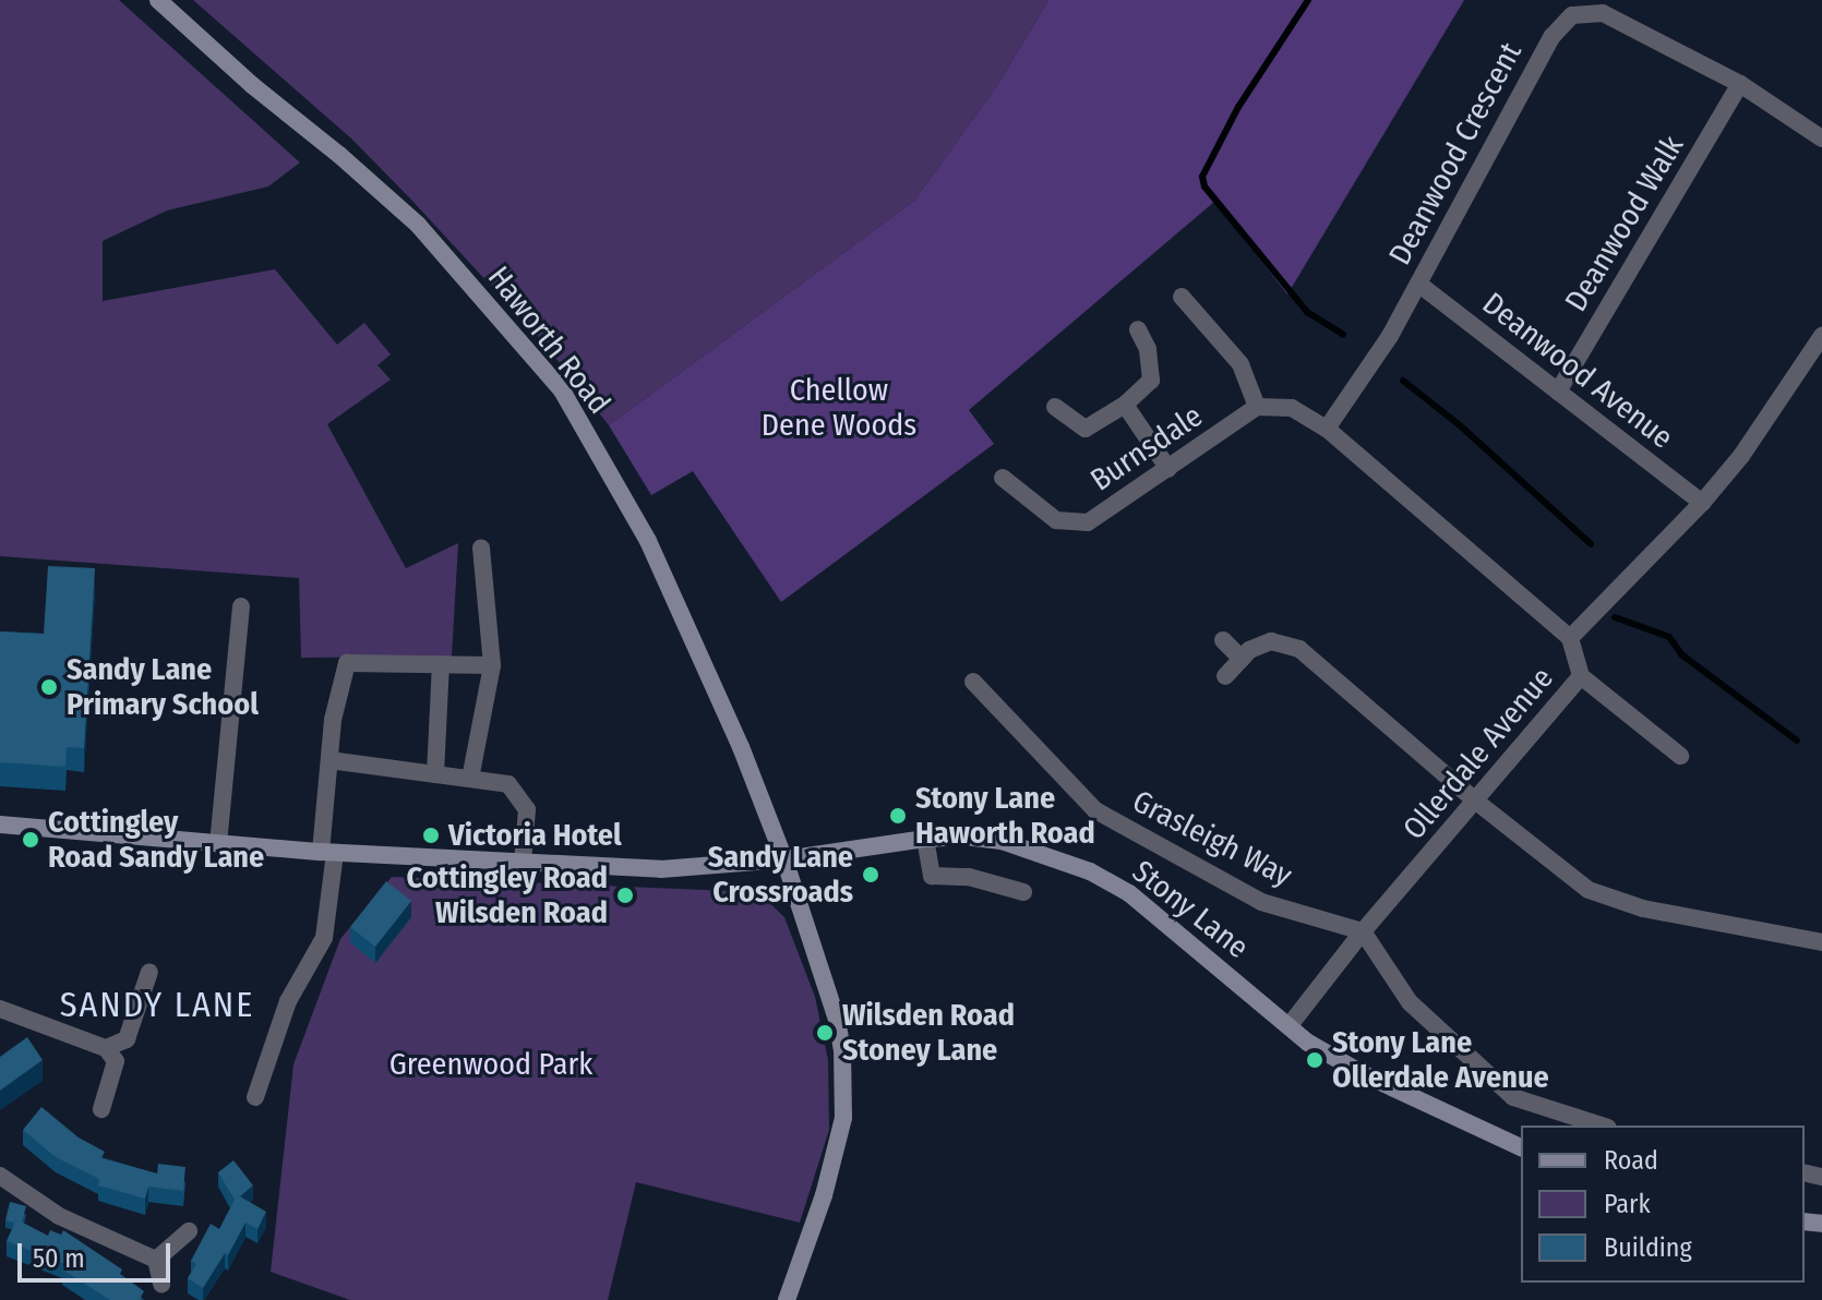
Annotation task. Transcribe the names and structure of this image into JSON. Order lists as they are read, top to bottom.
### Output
{
  "streets": {
    "main road": ["Haworth Road", "Stony Lane"],
    "street": [
      "Deanwood Crescent",
      "Deanwood Walk",
      "Deanwood Avenue",
      "Burnsdale",
      "Ollerdale Avenue",
      "Grasleigh Way"
    ]
  },
  "crossings": [
    ["Deanwood Crescent", "Deanwood Walk"],
    ["Deanwood Crescent", "Deanwood Avenue"],
    ["Deanwood Crescent", "Ollerdale Avenue"],
    ["Deanwood Walk", "Deanwood Avenue"],
    ["Haworth Road", "Stony Lane"],
    ["Ollerdale Avenue", "Grasleigh Way"],
    ["Ollerdale Avenue", "Stony Lane"]
  ],
  "districts": ["SANDY LANE"],
  "parks": ["Chellow Dene Woods", "Greenwood Park"],
  "places": [
    "Sandy Lane Primary School",
    "Stony Lane Haworth Road",
    "Victoria Hotel",
    "Cottingley Road Sandy Lane",
    "Sandy Lane Crossroads",
    "Cottingley Road Wilsden Road",
    "Wilsden Road Stoney Lane",
    "Stony Lane Ollerdale Avenue"
  ],
  "legend": ["Road", "Park", "Building"],
  "scale_bar": "50 m"
}
